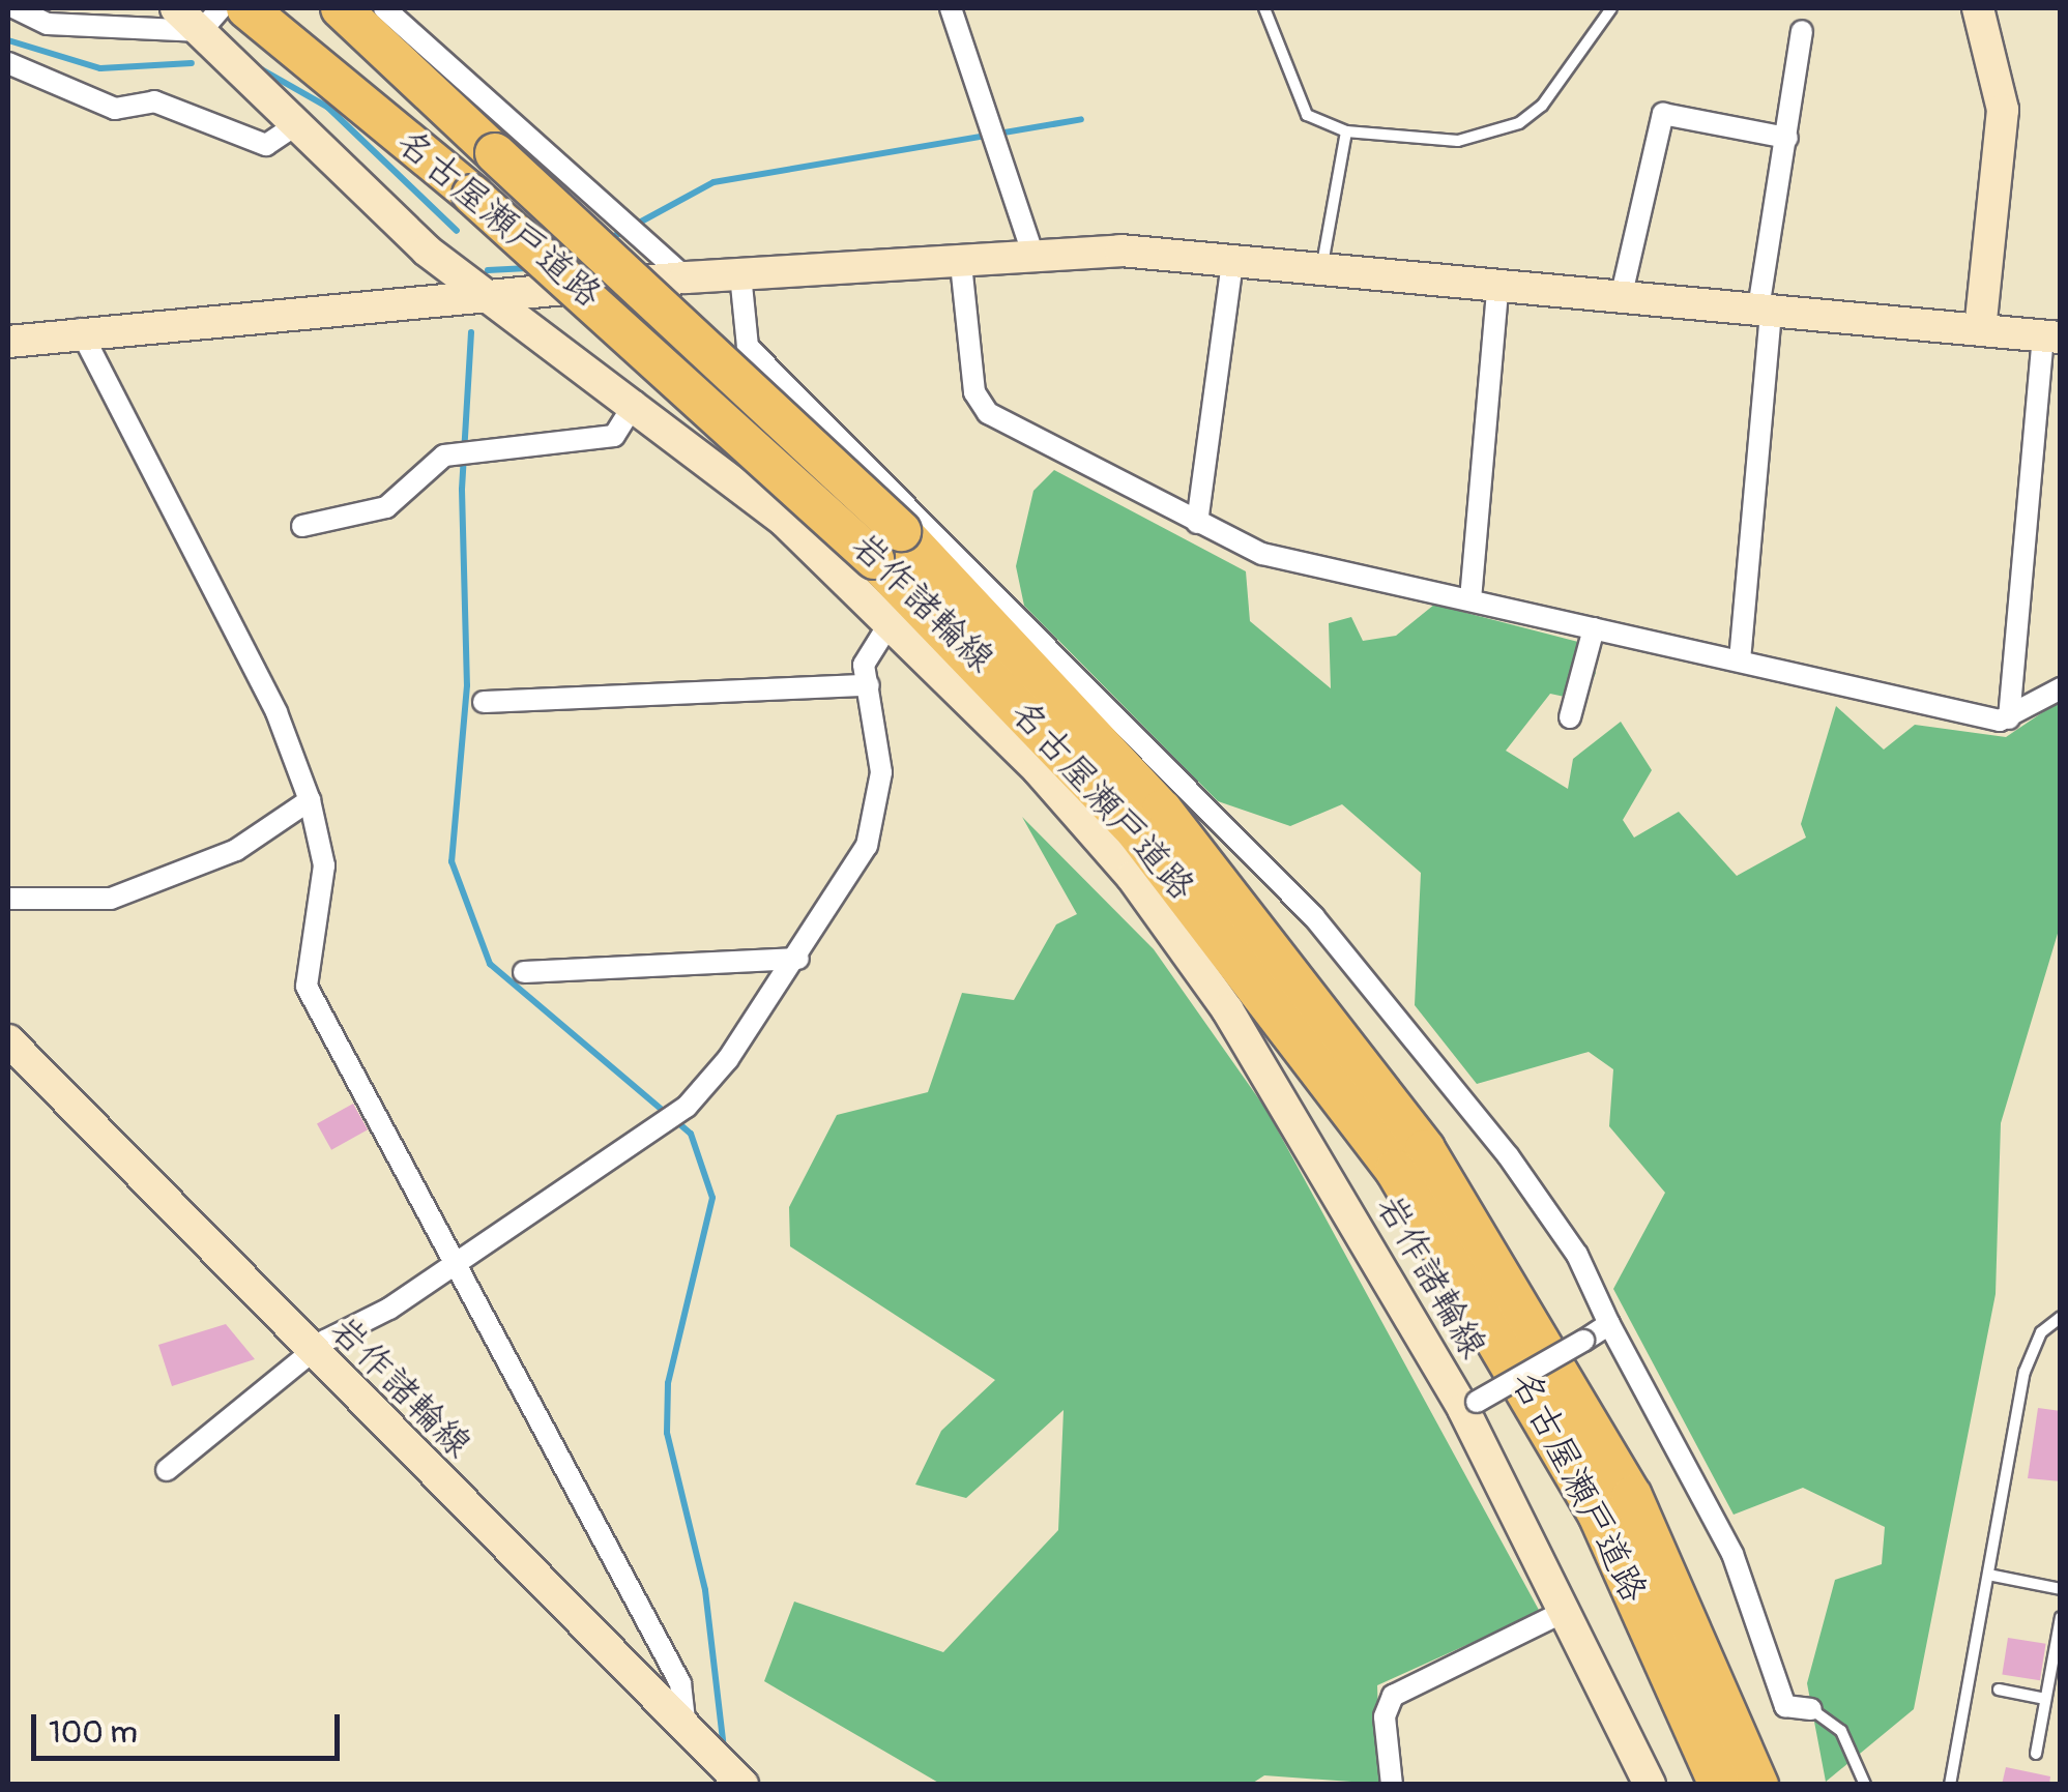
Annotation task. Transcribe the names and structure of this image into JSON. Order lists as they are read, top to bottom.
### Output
{
  "streets": {
    "highway": ["名古屋瀬戸道路"],
    "main road": ["岩作諸輪線"]
  },
  "scale_bar": "100 m"
}
